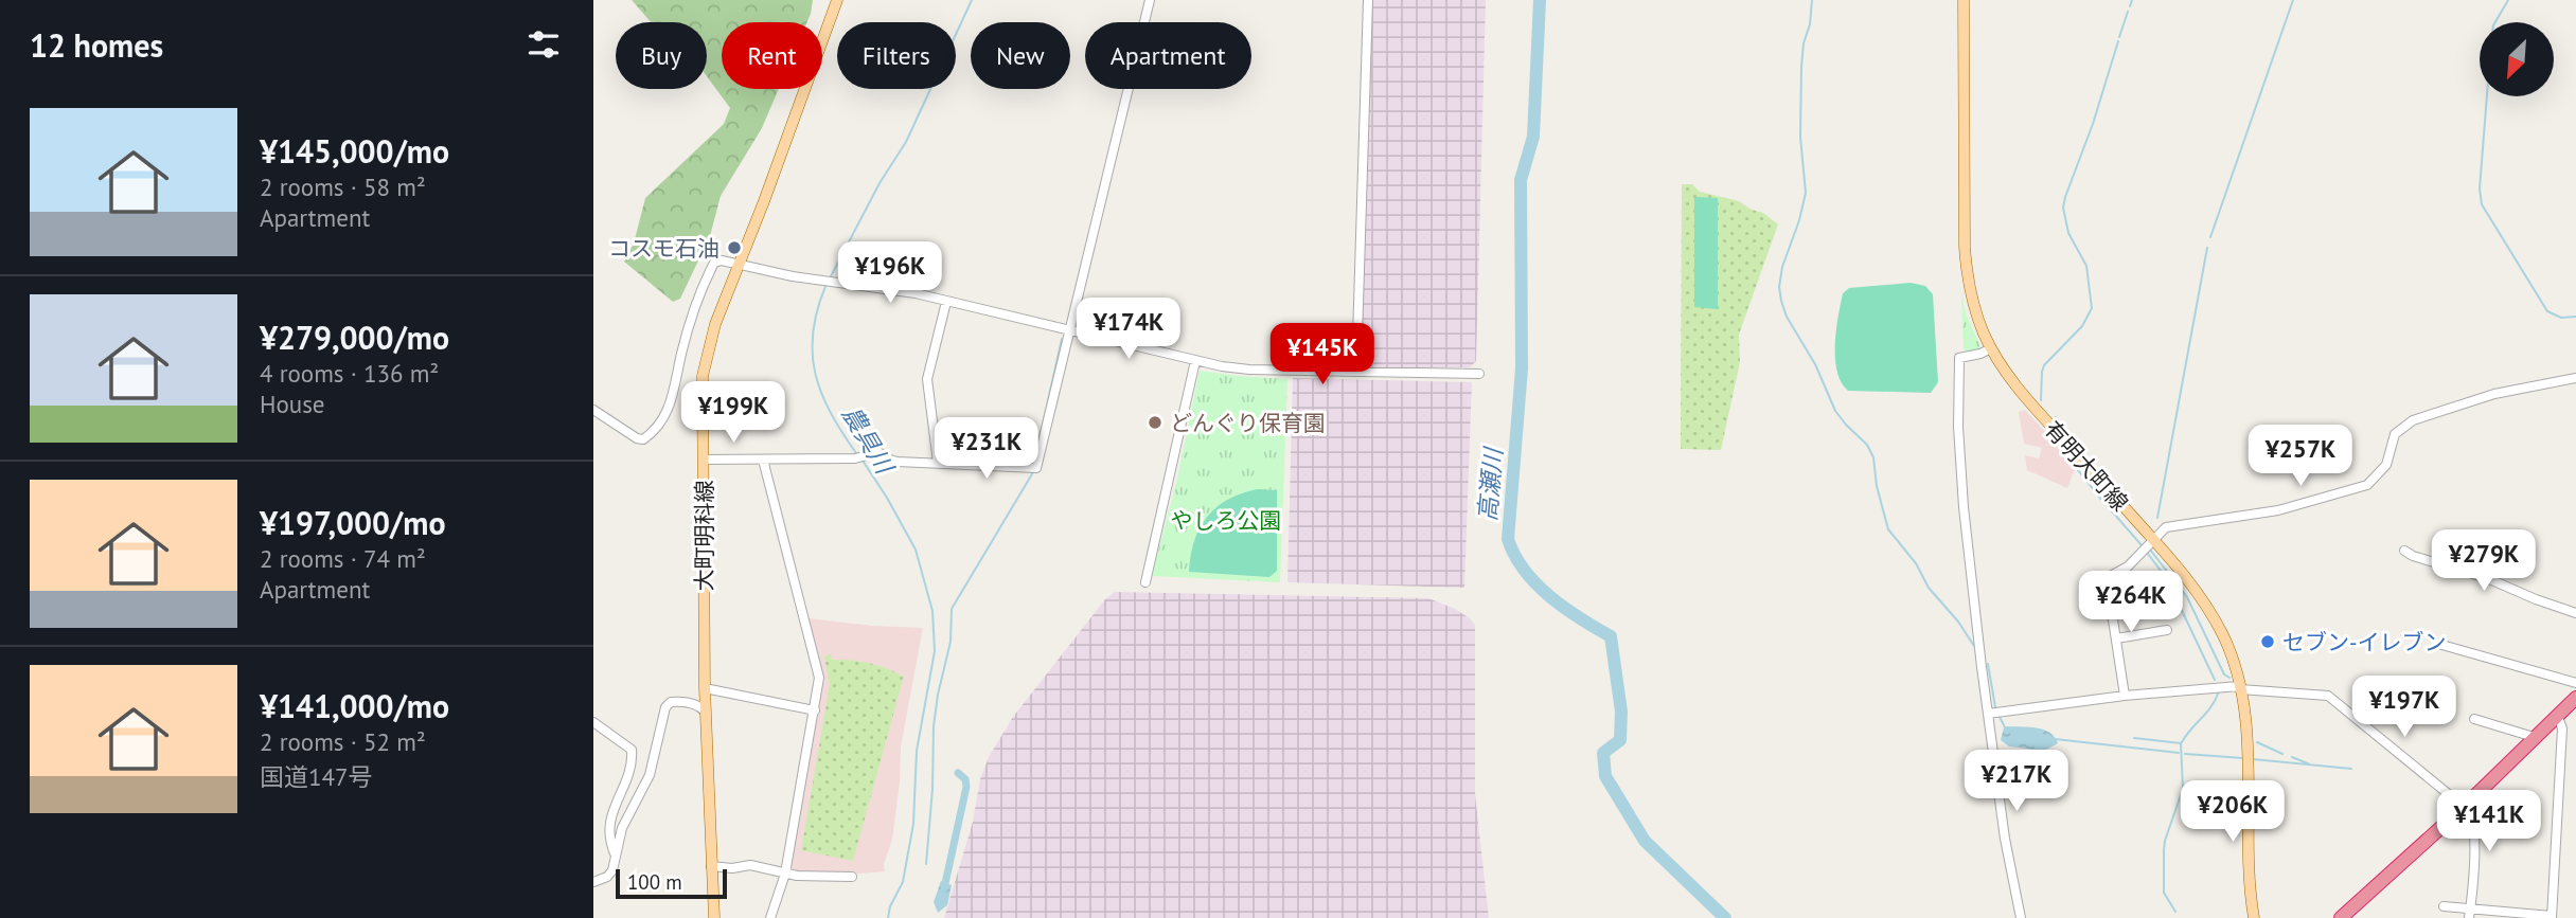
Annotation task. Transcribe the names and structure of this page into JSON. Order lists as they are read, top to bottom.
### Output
{
  "streets": {
    "main road": ["有明大町線", "大町明科線"]
  },
  "water": ["農具川", "高瀬川"],
  "parks": ["やしろ公園"],
  "places": ["コスモ石油", "どんぐり保育園", "セブン-イレブン"],
  "scale_bar": "100 m",
  "north": "bottom left",
  "page": {
    "heading": "12 homes",
    "chip": [
      "Buy",
      "Rent",
      "Filters",
      "New",
      "Apartment"
    ],
    "list": [
      {
        "name": "¥145,000/mo",
        "note": "2 rooms · 58 m² · Apartment"
      },
      {
        "name": "¥279,000/mo",
        "note": "4 rooms · 136 m² · House"
      },
      {
        "name": "¥197,000/mo",
        "note": "2 rooms · 74 m² · Apartment"
      },
      {
        "name": "¥141,000/mo",
        "note": "2 rooms · 52 m² · 国道147号"
      }
    ],
    "price": [
      "¥196K",
      "¥174K",
      "¥145K",
      "¥199K",
      "¥231K",
      "¥257K",
      "¥279K",
      "¥264K",
      "¥197K",
      "¥217K",
      "¥206K",
      "¥141K"
    ],
    "scale": "100 m"
  }
}
